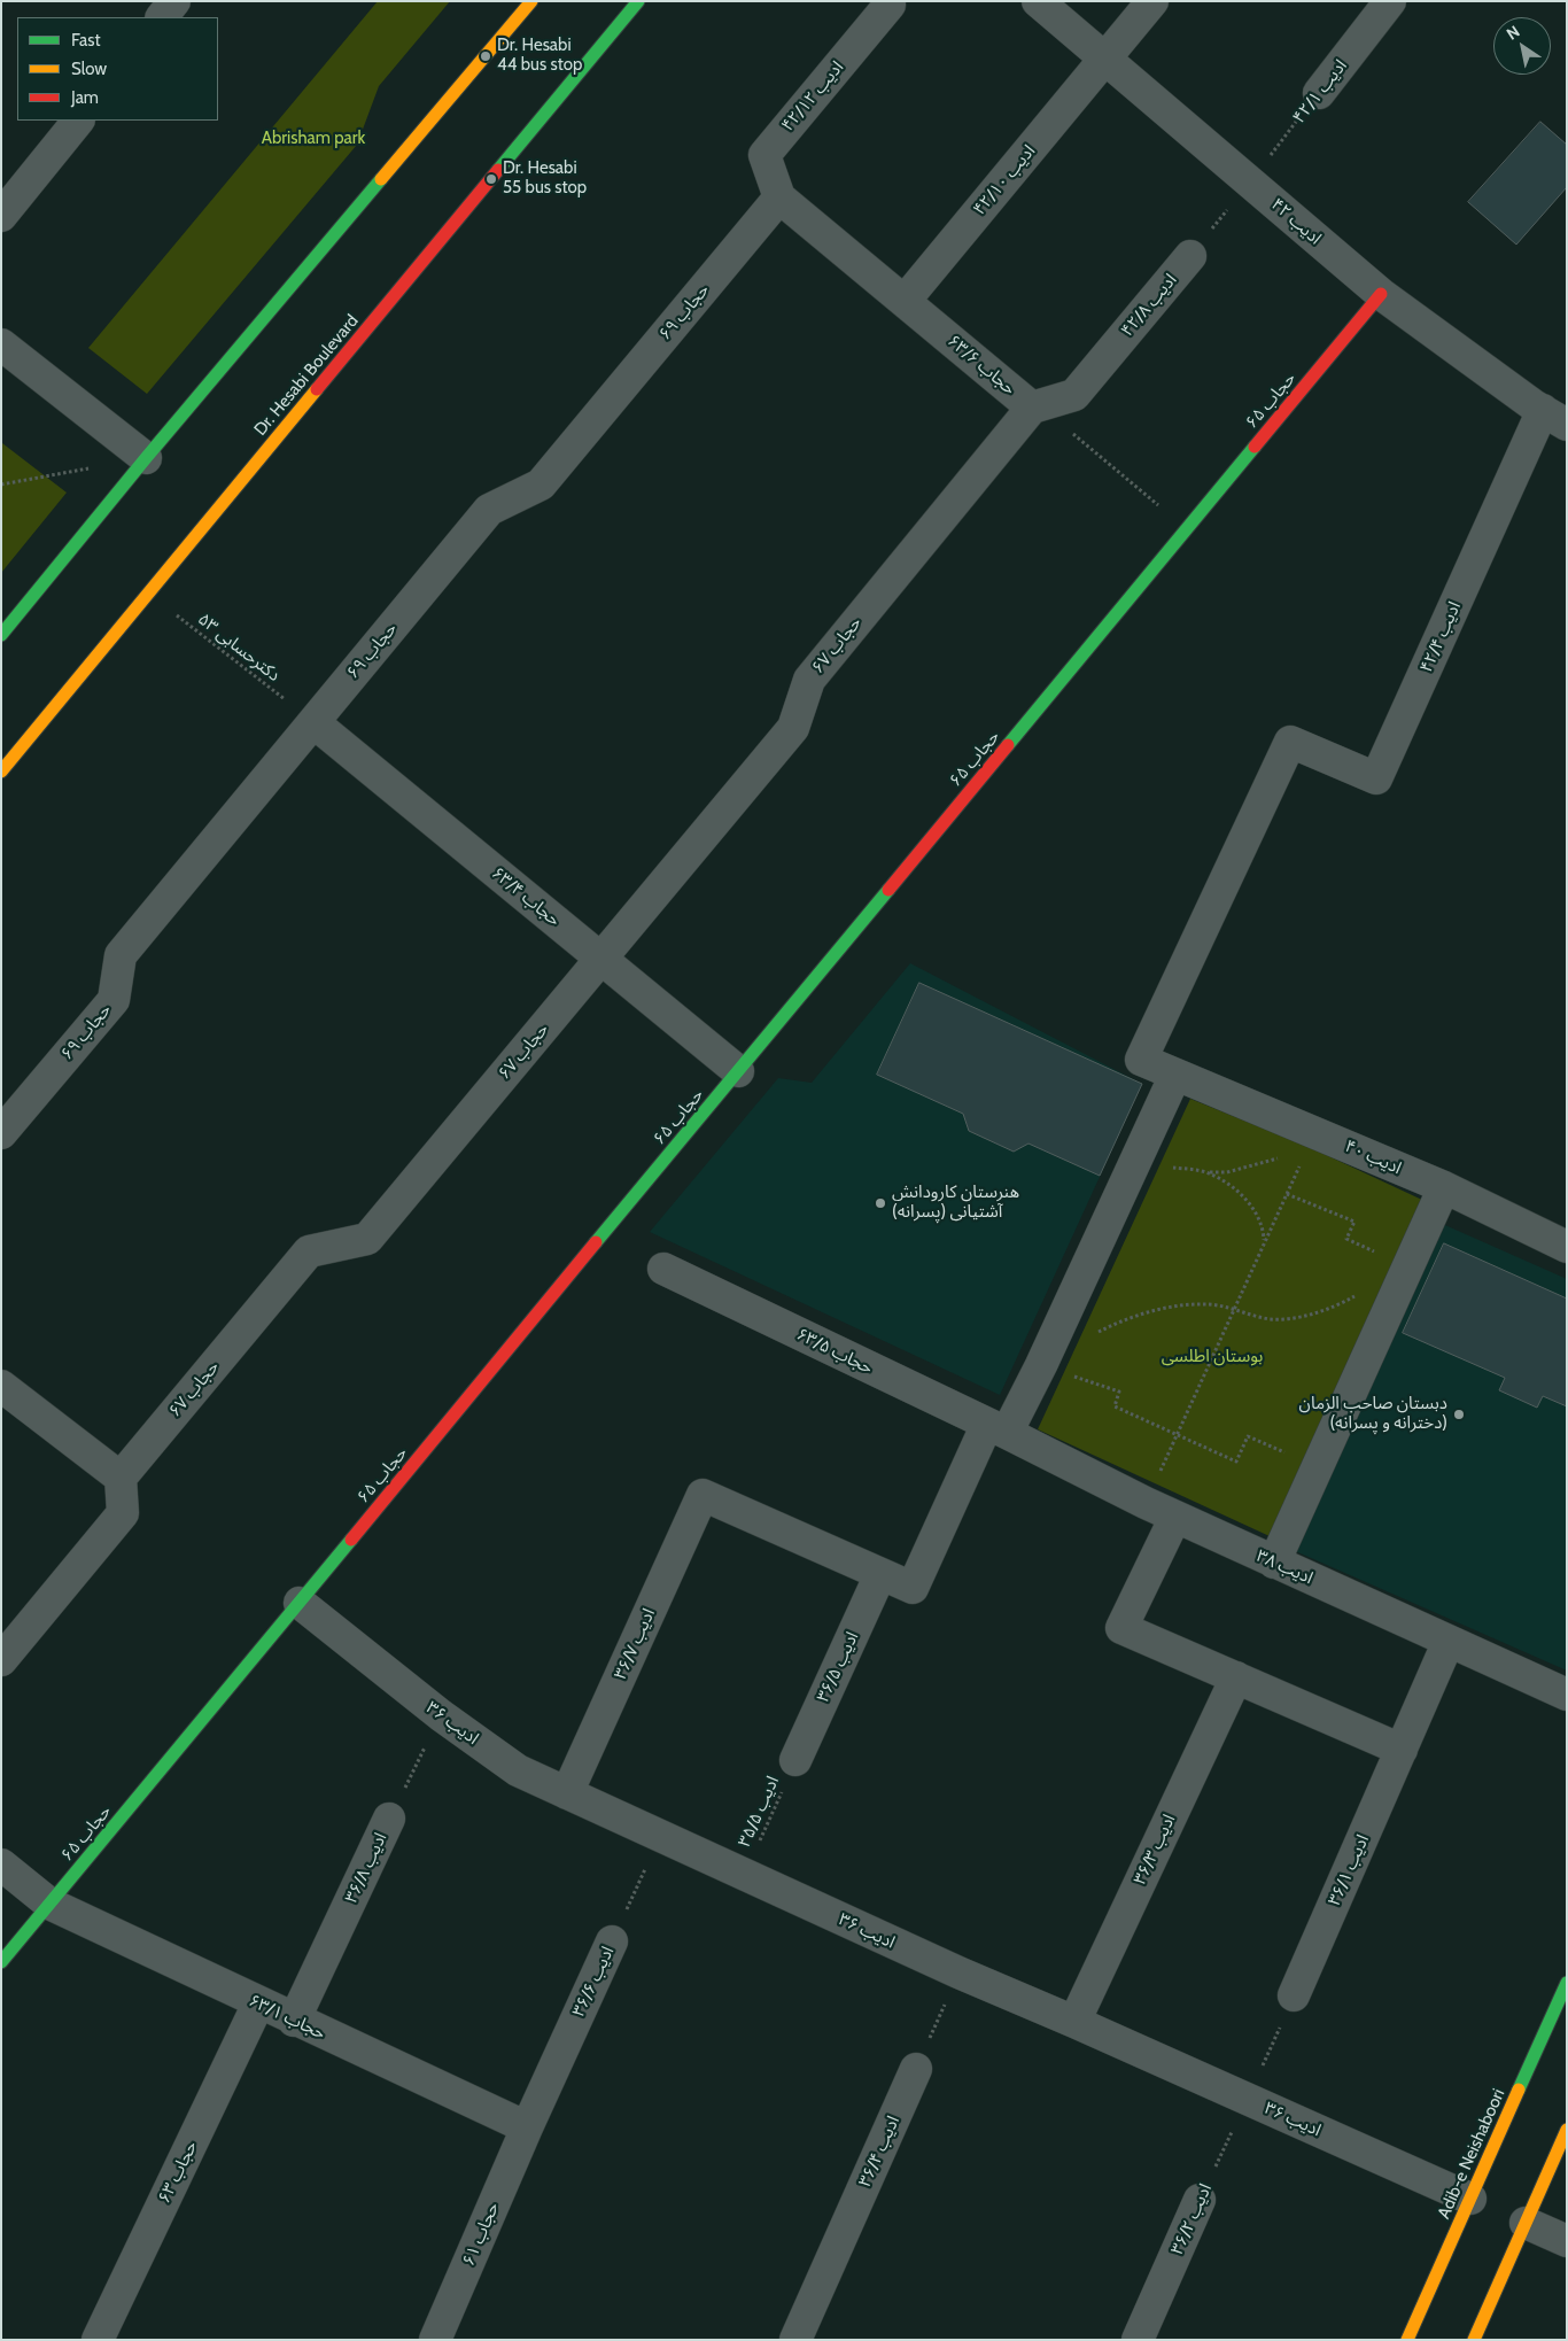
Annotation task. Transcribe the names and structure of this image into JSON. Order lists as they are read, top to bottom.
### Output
{
  "streets": {
    "street": [
      "ادیب ۴۲/۱",
      "ادیب ۴۲/۱۲",
      "ادیب ۴۲/۱۰",
      "ادیب ۴۲",
      "ادیب ۴۲/۸",
      "حجاب ۶۹",
      "حجاب ۶۳/۶",
      "Dr. Hesabi Boulevard",
      "حجاب ۶۵",
      "ادیب ۴۲/۴",
      "حجاب ۶۷",
      "حجاب ۶۳/۴",
      "ادیب ۴۰",
      "حجاب ۶۳/۵",
      "ادیب ۳۸",
      "ادیب ۳۶/۷",
      "ادیب ۳۶/۵",
      "ادیب ۳۶",
      "ادیب ۳۶/۳",
      "ادیب ۳۶/۸",
      "ادیب ۳۶/۱",
      "ادیب ۳۶/۶",
      "حجاب ۶۳/۱",
      "ادیب ۳۶/۴",
      "Adib-e Neishaboori",
      "حجاب ۶۳",
      "ادیب ۳۶/۲",
      "حجاب ۶۱"
    ],
    "path": ["دکترحسابی ۵۳", "ادیب ۳۵/۵"]
  },
  "crossings": [
    ["ادیب ۴۲/۱", "ادیب ۴۲"],
    ["ادیب ۴۲/۱۲", "حجاب ۶۹"],
    ["ادیب ۴۲/۱۲", "حجاب ۶۳/۶"],
    ["ادیب ۴۲/۱۰", "ادیب ۴۲"],
    ["ادیب ۴۲/۱۰", "حجاب ۶۳/۶"],
    ["ادیب ۴۲", "حجاب ۶۵"],
    ["ادیب ۴۲", "ادیب ۴۲/۴"],
    ["ادیب ۴۲/۸", "حجاب ۶۳/۶"],
    ["ادیب ۴۲/۸", "حجاب ۶۷"],
    ["حجاب ۶۹", "حجاب ۶۳/۶"],
    ["حجاب ۶۹", "دکترحسابی ۵۳"],
    ["حجاب ۶۹", "حجاب ۶۳/۴"],
    ["حجاب ۶۳/۶", "حجاب ۶۵"],
    ["حجاب ۶۳/۶", "حجاب ۶۷"],
    ["Dr. Hesabi Boulevard", "دکترحسابی ۵۳"],
    ["حجاب ۶۵", "حجاب ۶۳/۴"],
    ["حجاب ۶۵", "ادیب ۳۶"],
    ["حجاب ۶۵", "حجاب ۶۳/۱"],
    ["ادیب ۴۲/۴", "ادیب ۴۰"],
    ["حجاب ۶۷", "حجاب ۶۳/۴"],
    ["دکترحسابی ۵۳", "حجاب ۶۳/۴"],
    ["حجاب ۶۳/۵", "ادیب ۳۸"],
    ["ادیب ۳۸", "ادیب ۳۶/۱"],
    ["ادیب ۳۶/۷", "ادیب ۳۶/۵"],
    ["ادیب ۳۶/۷", "ادیب ۳۶"],
    ["ادیب ۳۶/۵", "ادیب ۳۵/۵"],
    ["ادیب ۳۶", "ادیب ۳۵/۵"],
    ["ادیب ۳۶", "ادیب ۳۶/۳"],
    ["ادیب ۳۶", "ادیب ۳۶/۸"],
    ["ادیب ۳۶", "ادیب ۳۶/۶"],
    ["ادیب ۳۶", "Adib-e Neishaboori"],
    ["ادیب ۳۶", "ادیب ۳۶/۲"],
    ["ادیب ۳۶/۸", "حجاب ۶۳/۱"],
    ["ادیب ۳۶/۶", "حجاب ۶۳/۱"],
    ["ادیب ۳۶/۶", "حجاب ۶۱"],
    ["حجاب ۶۳/۱", "حجاب ۶۳"],
    ["حجاب ۶۳/۱", "حجاب ۶۱"]
  ],
  "parks": ["Abrisham park", "بوستان اطلسی"],
  "places": [
    "Dr. Hesabi 44 bus stop",
    "Dr. Hesabi 55 bus stop",
    "هنرستان کارودانش آشتیانی (پسرانه)",
    "دبستان صاحب الزمان (دخترانه و پسرانه)"
  ],
  "legend": ["Fast", "Slow", "Jam"],
  "north": "top left"
}
